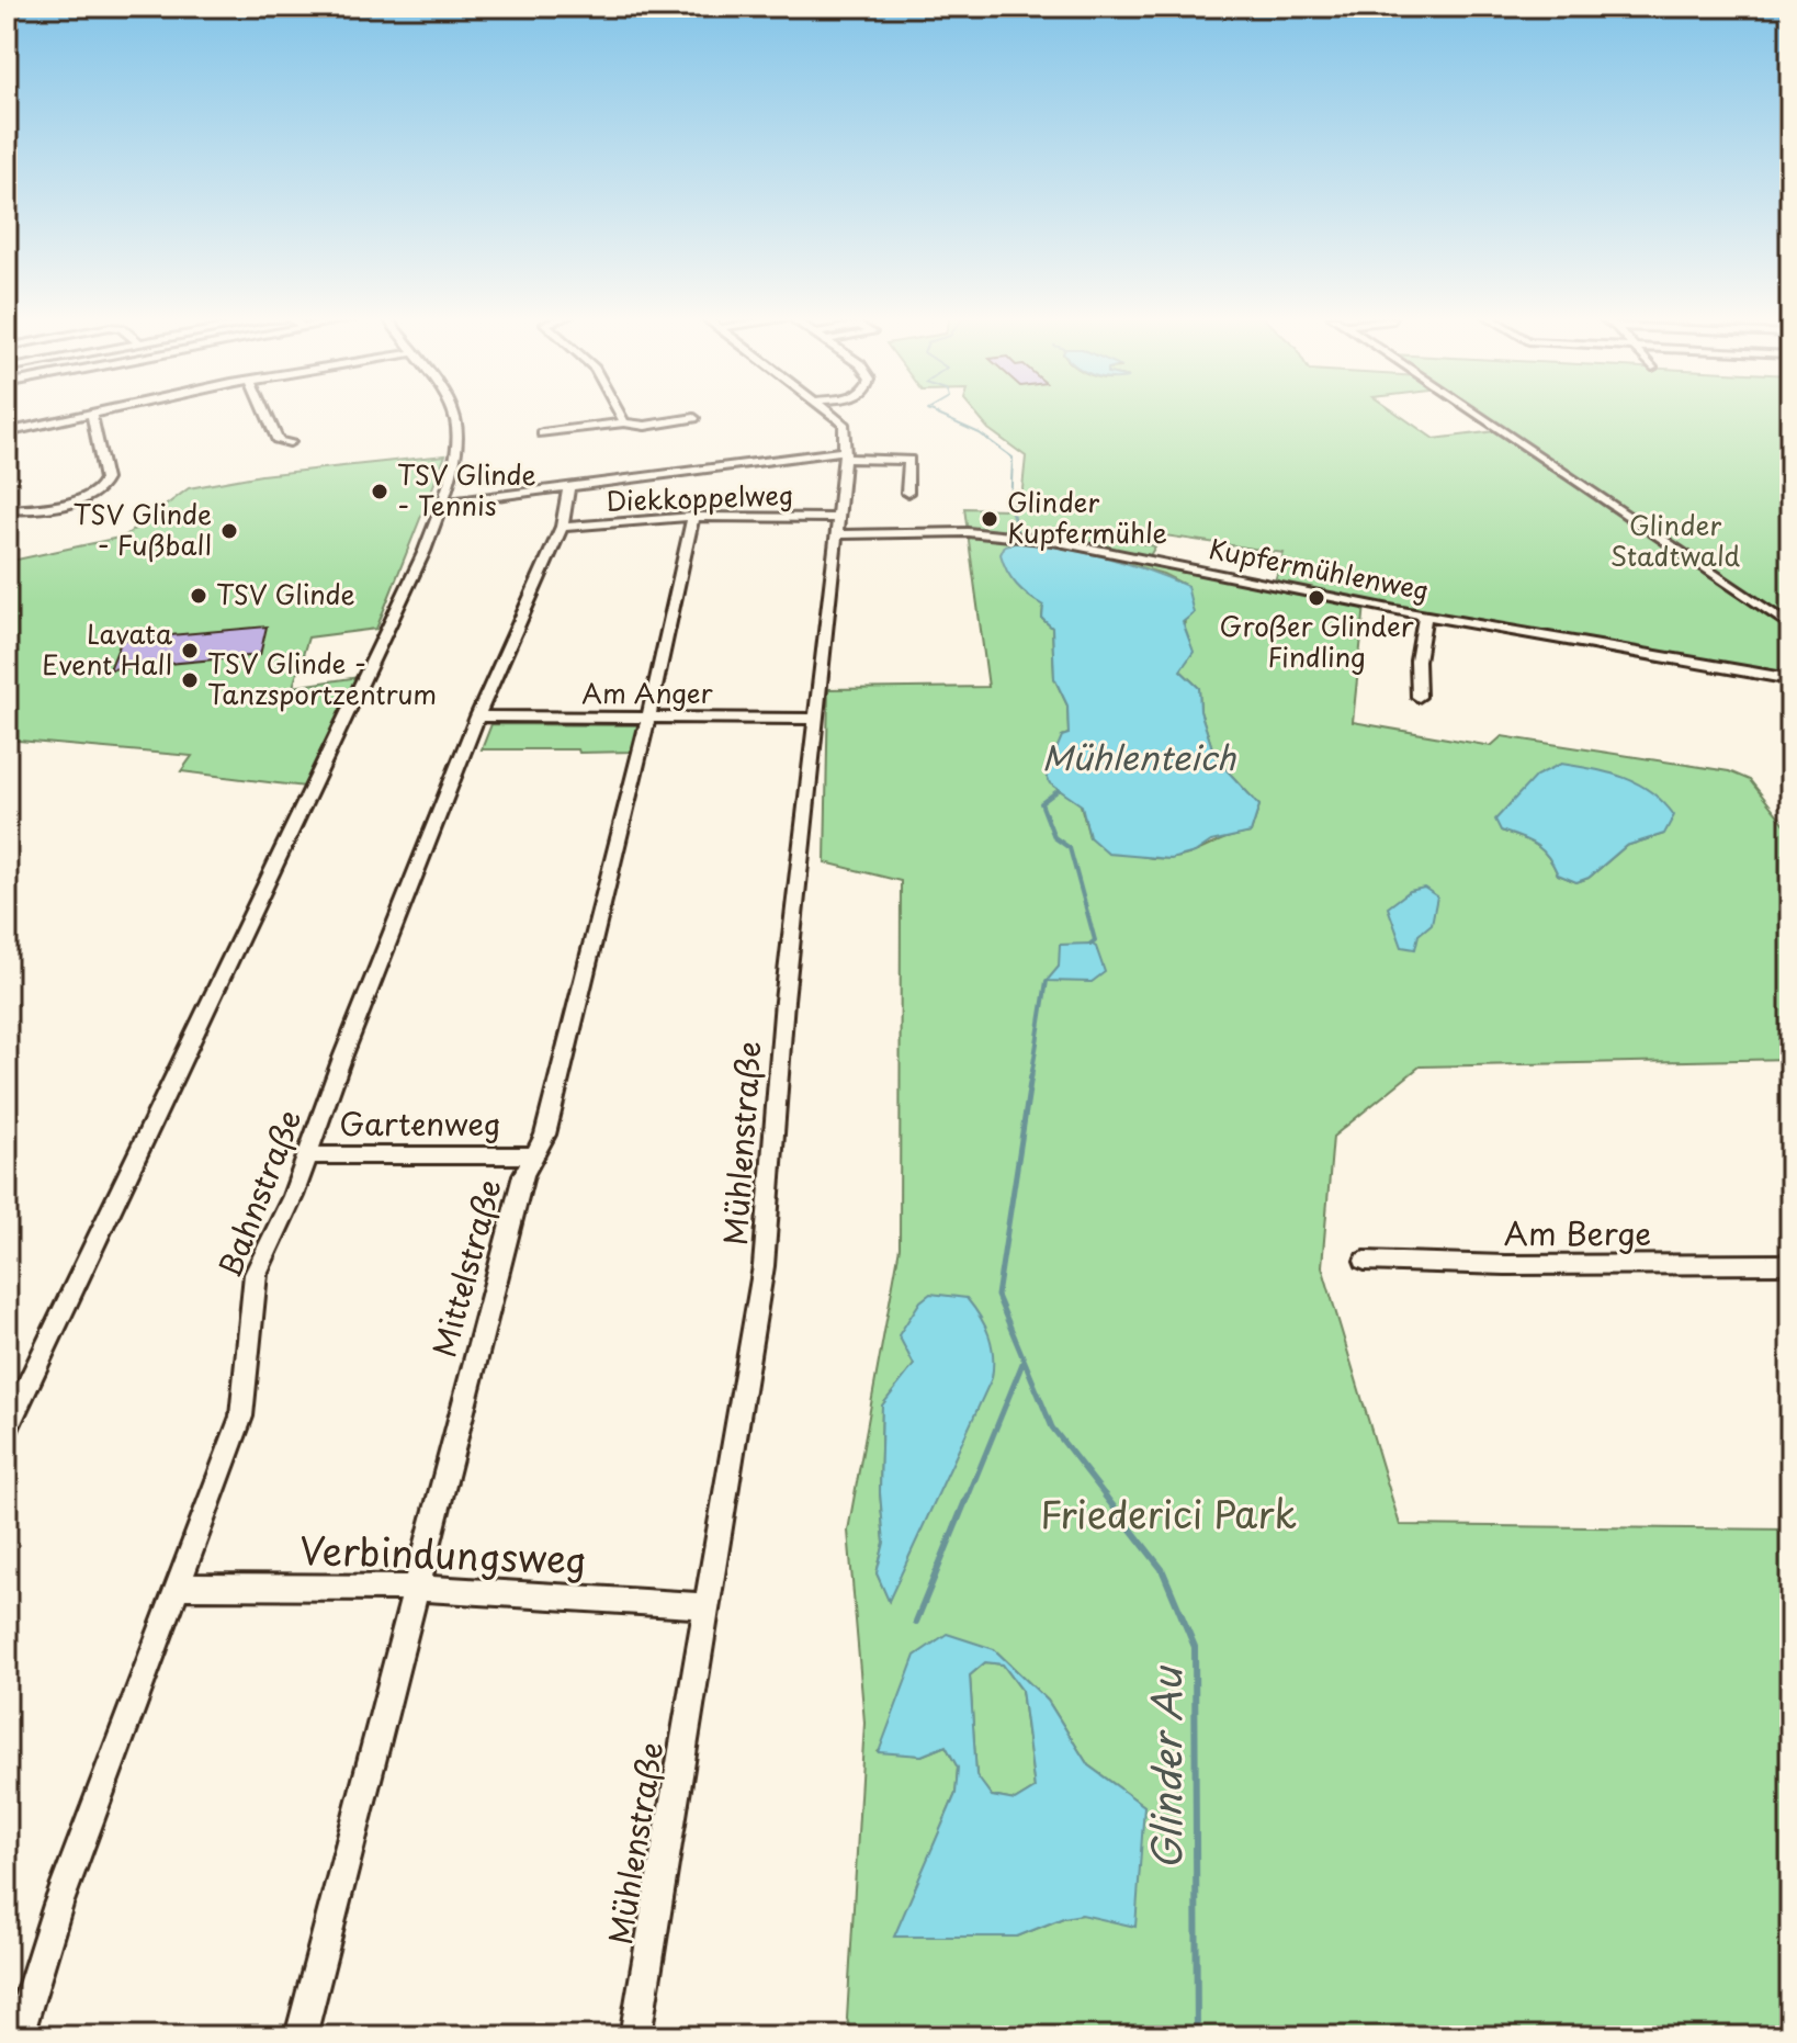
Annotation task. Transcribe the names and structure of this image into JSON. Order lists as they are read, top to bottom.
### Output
{
  "streets": {
    "street": [
      "Diekkoppelweg",
      "Kupfermühlenweg",
      "Am Anger",
      "Gartenweg",
      "Mühlenstraße",
      "Bahnstraße",
      "Am Berge",
      "Mittelstraße",
      "Verbindungsweg"
    ]
  },
  "crossings": [
    ["Diekkoppelweg", "Kupfermühlenweg"],
    ["Diekkoppelweg", "Mühlenstraße"],
    ["Diekkoppelweg", "Bahnstraße"],
    ["Diekkoppelweg", "Mittelstraße"],
    ["Kupfermühlenweg", "Mühlenstraße"],
    ["Am Anger", "Mühlenstraße"],
    ["Am Anger", "Bahnstraße"],
    ["Am Anger", "Mittelstraße"],
    ["Gartenweg", "Bahnstraße"],
    ["Gartenweg", "Mittelstraße"],
    ["Mühlenstraße", "Verbindungsweg"],
    ["Bahnstraße", "Verbindungsweg"],
    ["Mittelstraße", "Verbindungsweg"]
  ],
  "water": ["Mühlenteich", "Glinder Au"],
  "parks": ["Glinder Stadtwald", "Friederici Park"],
  "places": [
    "TSV Glinde - Tennis",
    "Glinder Kupfermühle",
    "TSV Glinde - Fußball",
    "TSV Glinde",
    "Großer Glinder Findling",
    "Lavata Event Hall",
    "TSV Glinde - Tanzsportzentrum"
  ]
}
